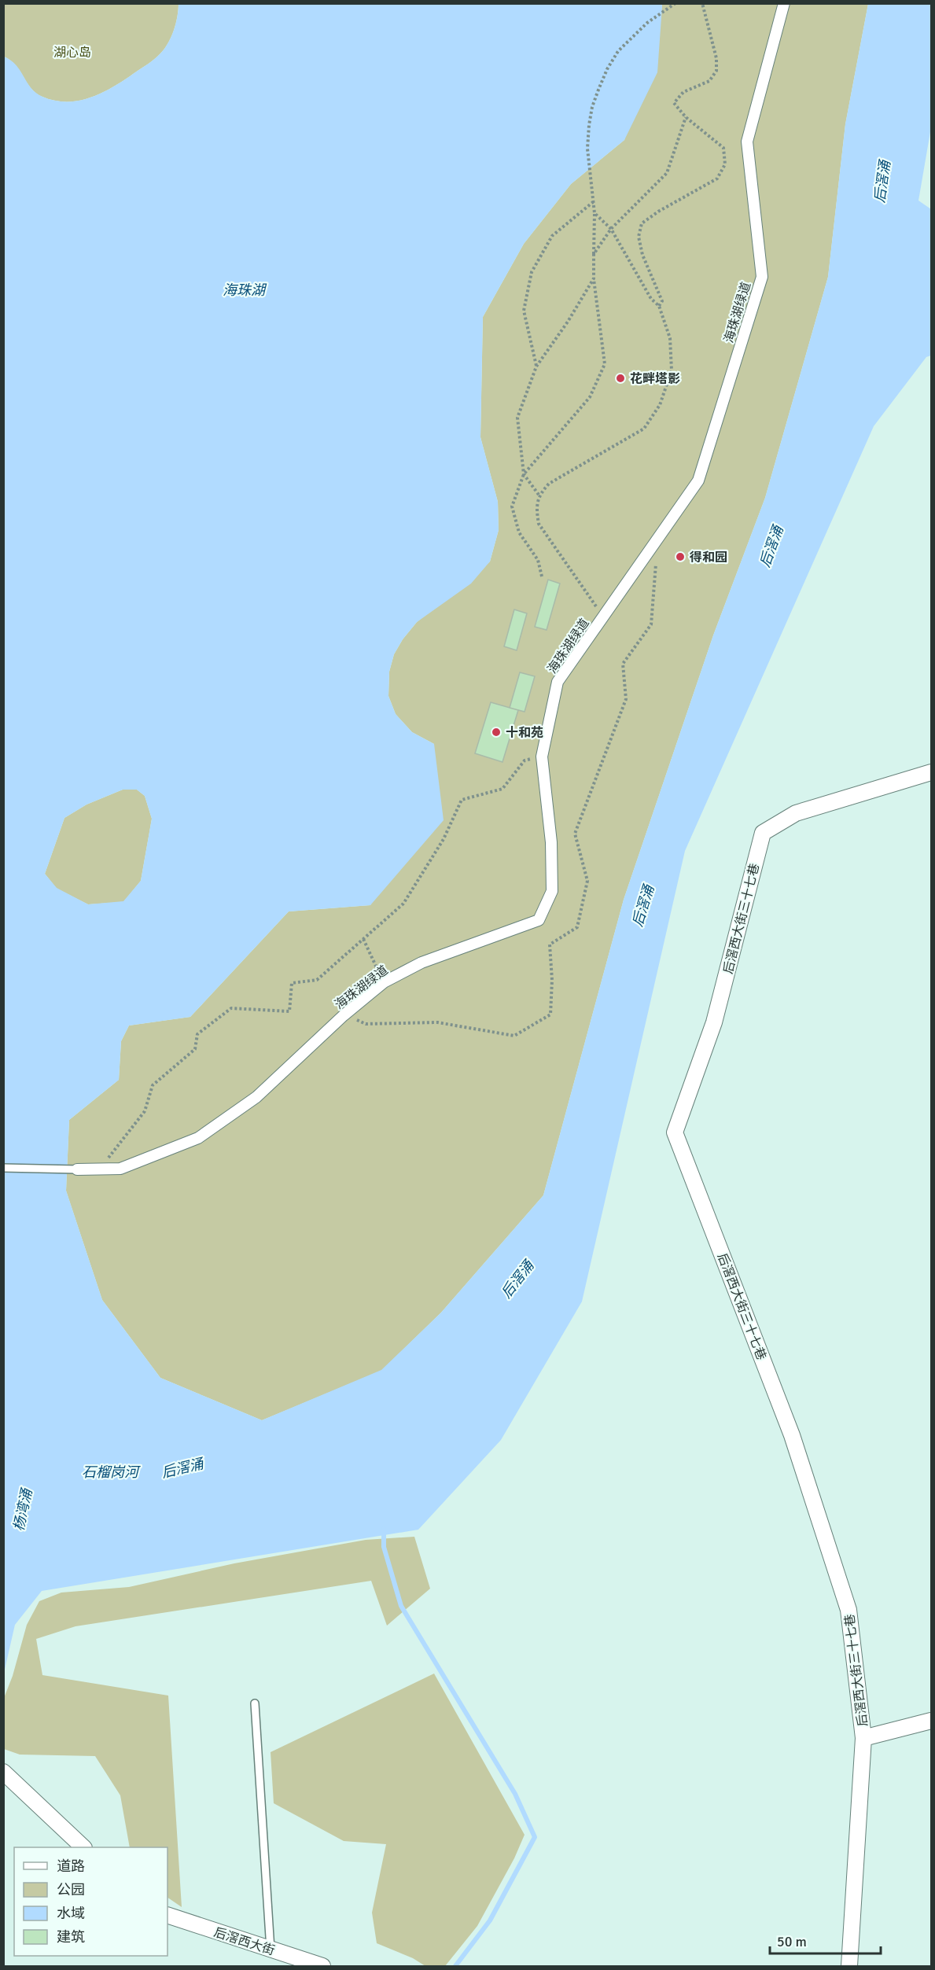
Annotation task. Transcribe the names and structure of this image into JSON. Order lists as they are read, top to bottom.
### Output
{
  "streets": {
    "street": ["海珠湖绿道", "后滘西大街三十七巷", "后滘西大街"]
  },
  "water": [
    "后滘涌",
    "海珠湖",
    "石榴岗河",
    "杨湾涌"
  ],
  "parks": ["湖心岛"],
  "places": ["花畔塔影", "得和园", "十和苑"],
  "legend": [
    "道路",
    "公园",
    "水域",
    "建筑"
  ],
  "scale_bar": "50 m"
}
